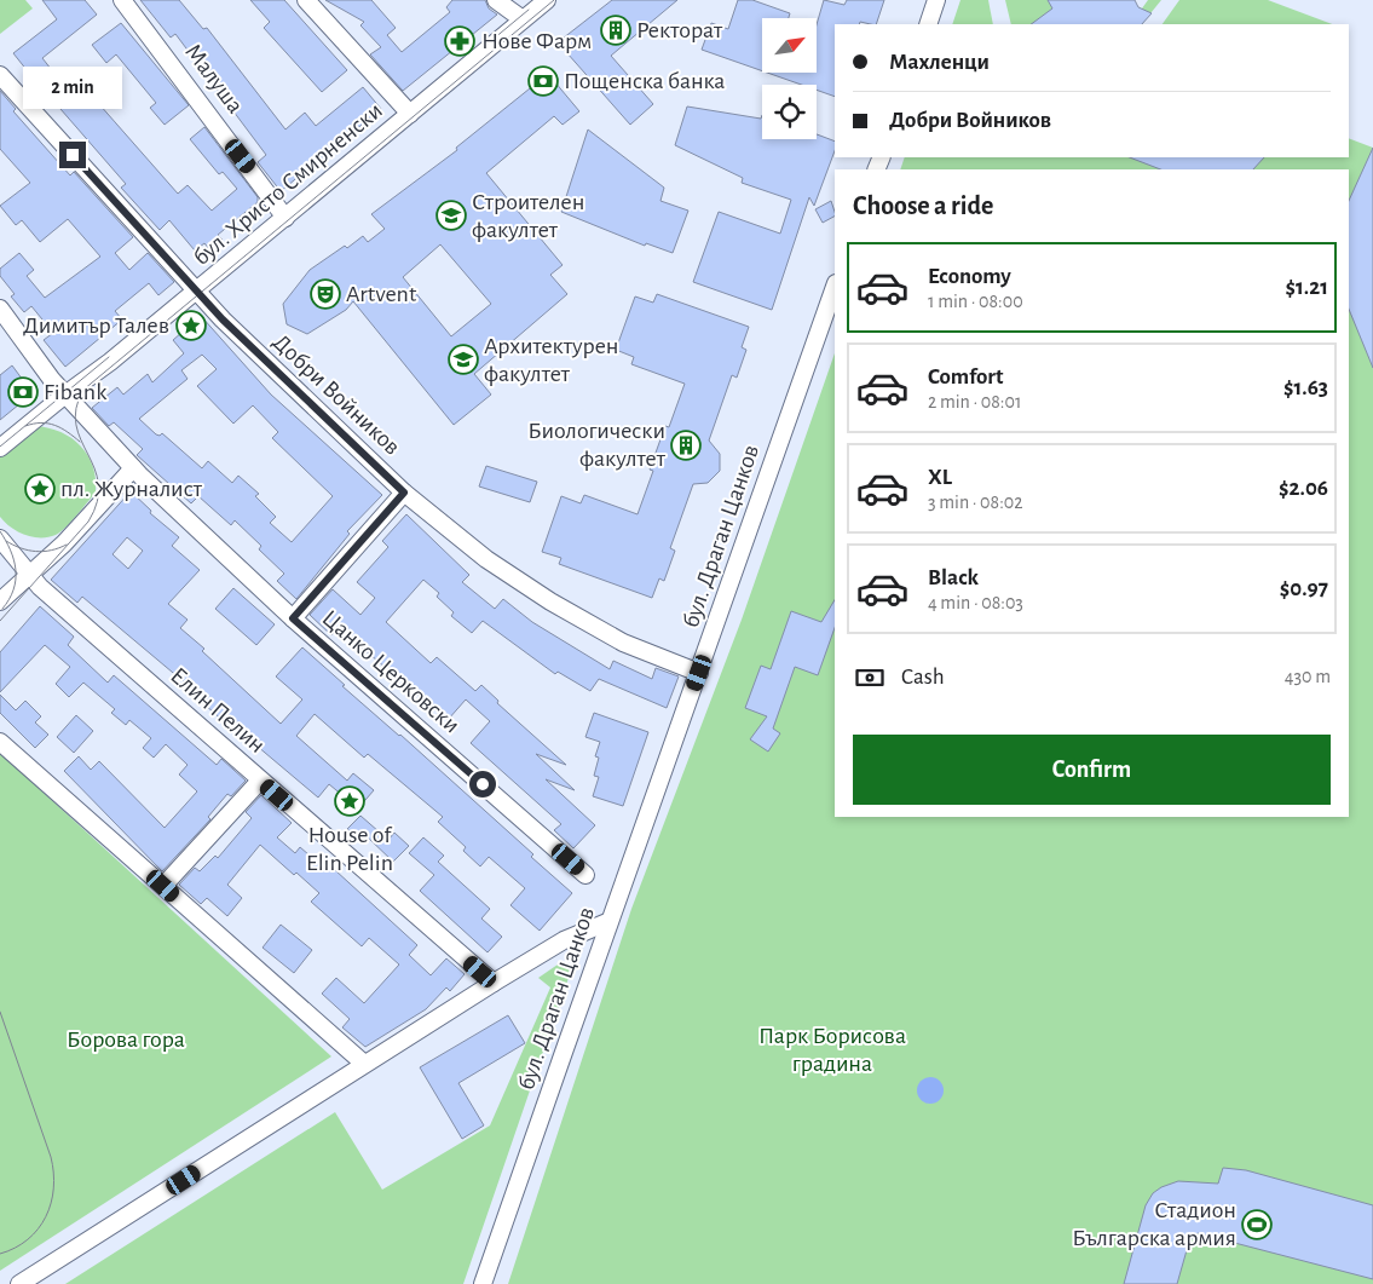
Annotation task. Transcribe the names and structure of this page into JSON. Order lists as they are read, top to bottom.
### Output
{
  "streets": {
    "street": [
      "Малуша",
      "бул. Христо Смирненски",
      "Добри Войников",
      "бул. Драган Цанков",
      "Цанко Церковски",
      "Елин Пелин"
    ]
  },
  "crossings": [
    ["Малуша", "бул. Христо Смирненски"],
    ["бул. Христо Смирненски", "Добри Войников"],
    ["бул. Христо Смирненски", "Цанко Церковски"],
    ["Добри Войников", "бул. Драган Цанков"]
  ],
  "parks": ["Парк Борисова градина", "Борова гора"],
  "places": {
    "building": ["Ректорат", "Биологически факултет"],
    "pharmacy": ["Нове Фарм"],
    "bank": ["Пощенска банка", "Fibank"],
    "school or university": ["Строителен факултет", "Архитектурен факултет"],
    "theatre": ["Artvent"],
    "place": ["Димитър Талев", "пл. Журналист", "House of Elin Pelin"],
    "sports": ["Стадион Българска армия"]
  },
  "north": "top right",
  "page": {
    "banner": ["Махленци", "Добри Войников"],
    "bubble": "2 min",
    "heading": "Choose a ride",
    "list": [
      {
        "name": "Economy",
        "note": "1 min · 08:00",
        "value": "$1.21"
      },
      {
        "name": "Comfort",
        "note": "2 min · 08:01",
        "value": "$1.63"
      },
      {
        "name": "XL",
        "note": "3 min · 08:02",
        "value": "$2.06"
      },
      {
        "name": "Black",
        "note": "4 min · 08:03",
        "value": "$0.97"
      }
    ],
    "pay": ["Cash", "430 m"],
    "buttons": "Confirm"
  }
}
